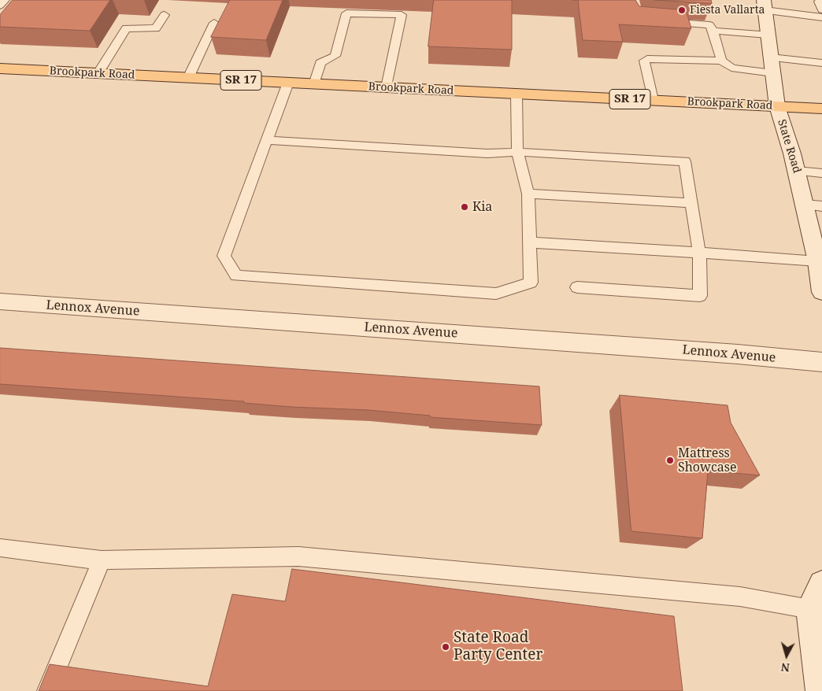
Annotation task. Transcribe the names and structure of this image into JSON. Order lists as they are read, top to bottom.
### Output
{
  "streets": {
    "main road": ["Brookpark Road", "SR 17"],
    "street": ["State Road", "Lennox Avenue"]
  },
  "crossings": [
    ["Brookpark Road", "State Road"]
  ],
  "places": [
    "Fiesta Vallarta",
    "Kia",
    "Mattress Showcase",
    "State Road Party Center"
  ],
  "north": "bottom"
}
